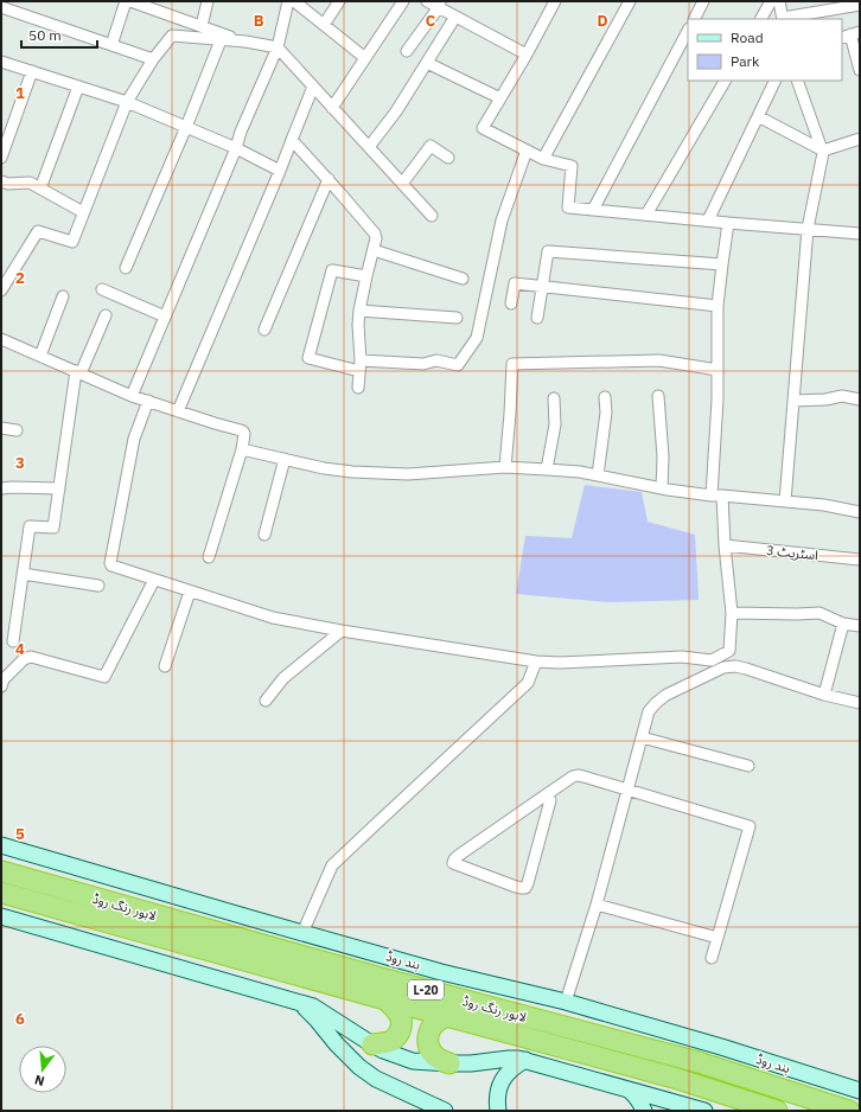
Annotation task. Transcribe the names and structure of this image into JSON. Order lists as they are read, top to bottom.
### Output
{
  "streets": {
    "highway": ["لاہور رنگ روڈ", "L-20"],
    "main road": ["بند روڈ"],
    "street": ["اسٹریٹ 3"]
  },
  "legend": ["Road", "Park"],
  "scale_bar": "50 m",
  "north": "bottom",
  "grid": {
    "columns": ["B", "C", "D"],
    "rows": [
      "1",
      "2",
      "3",
      "4",
      "5",
      "6"
    ]
  }
}
